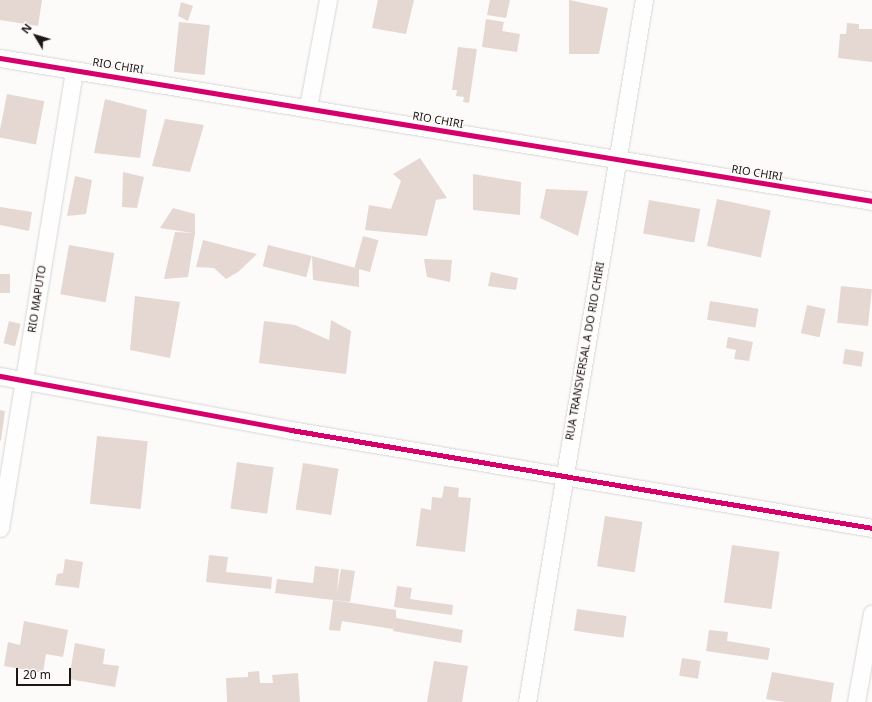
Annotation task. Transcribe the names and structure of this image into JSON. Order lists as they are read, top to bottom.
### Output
{
  "streets": {
    "street": ["RIO CHIRI", "RIO MAPUTO", "RUA TRANSVERSAL A DO RIO CHIRI"]
  },
  "crossings": [
    ["RIO CHIRI", "RIO MAPUTO"],
    ["RIO CHIRI", "RUA TRANSVERSAL A DO RIO CHIRI"]
  ],
  "scale_bar": "20 m",
  "north": "top left"
}
